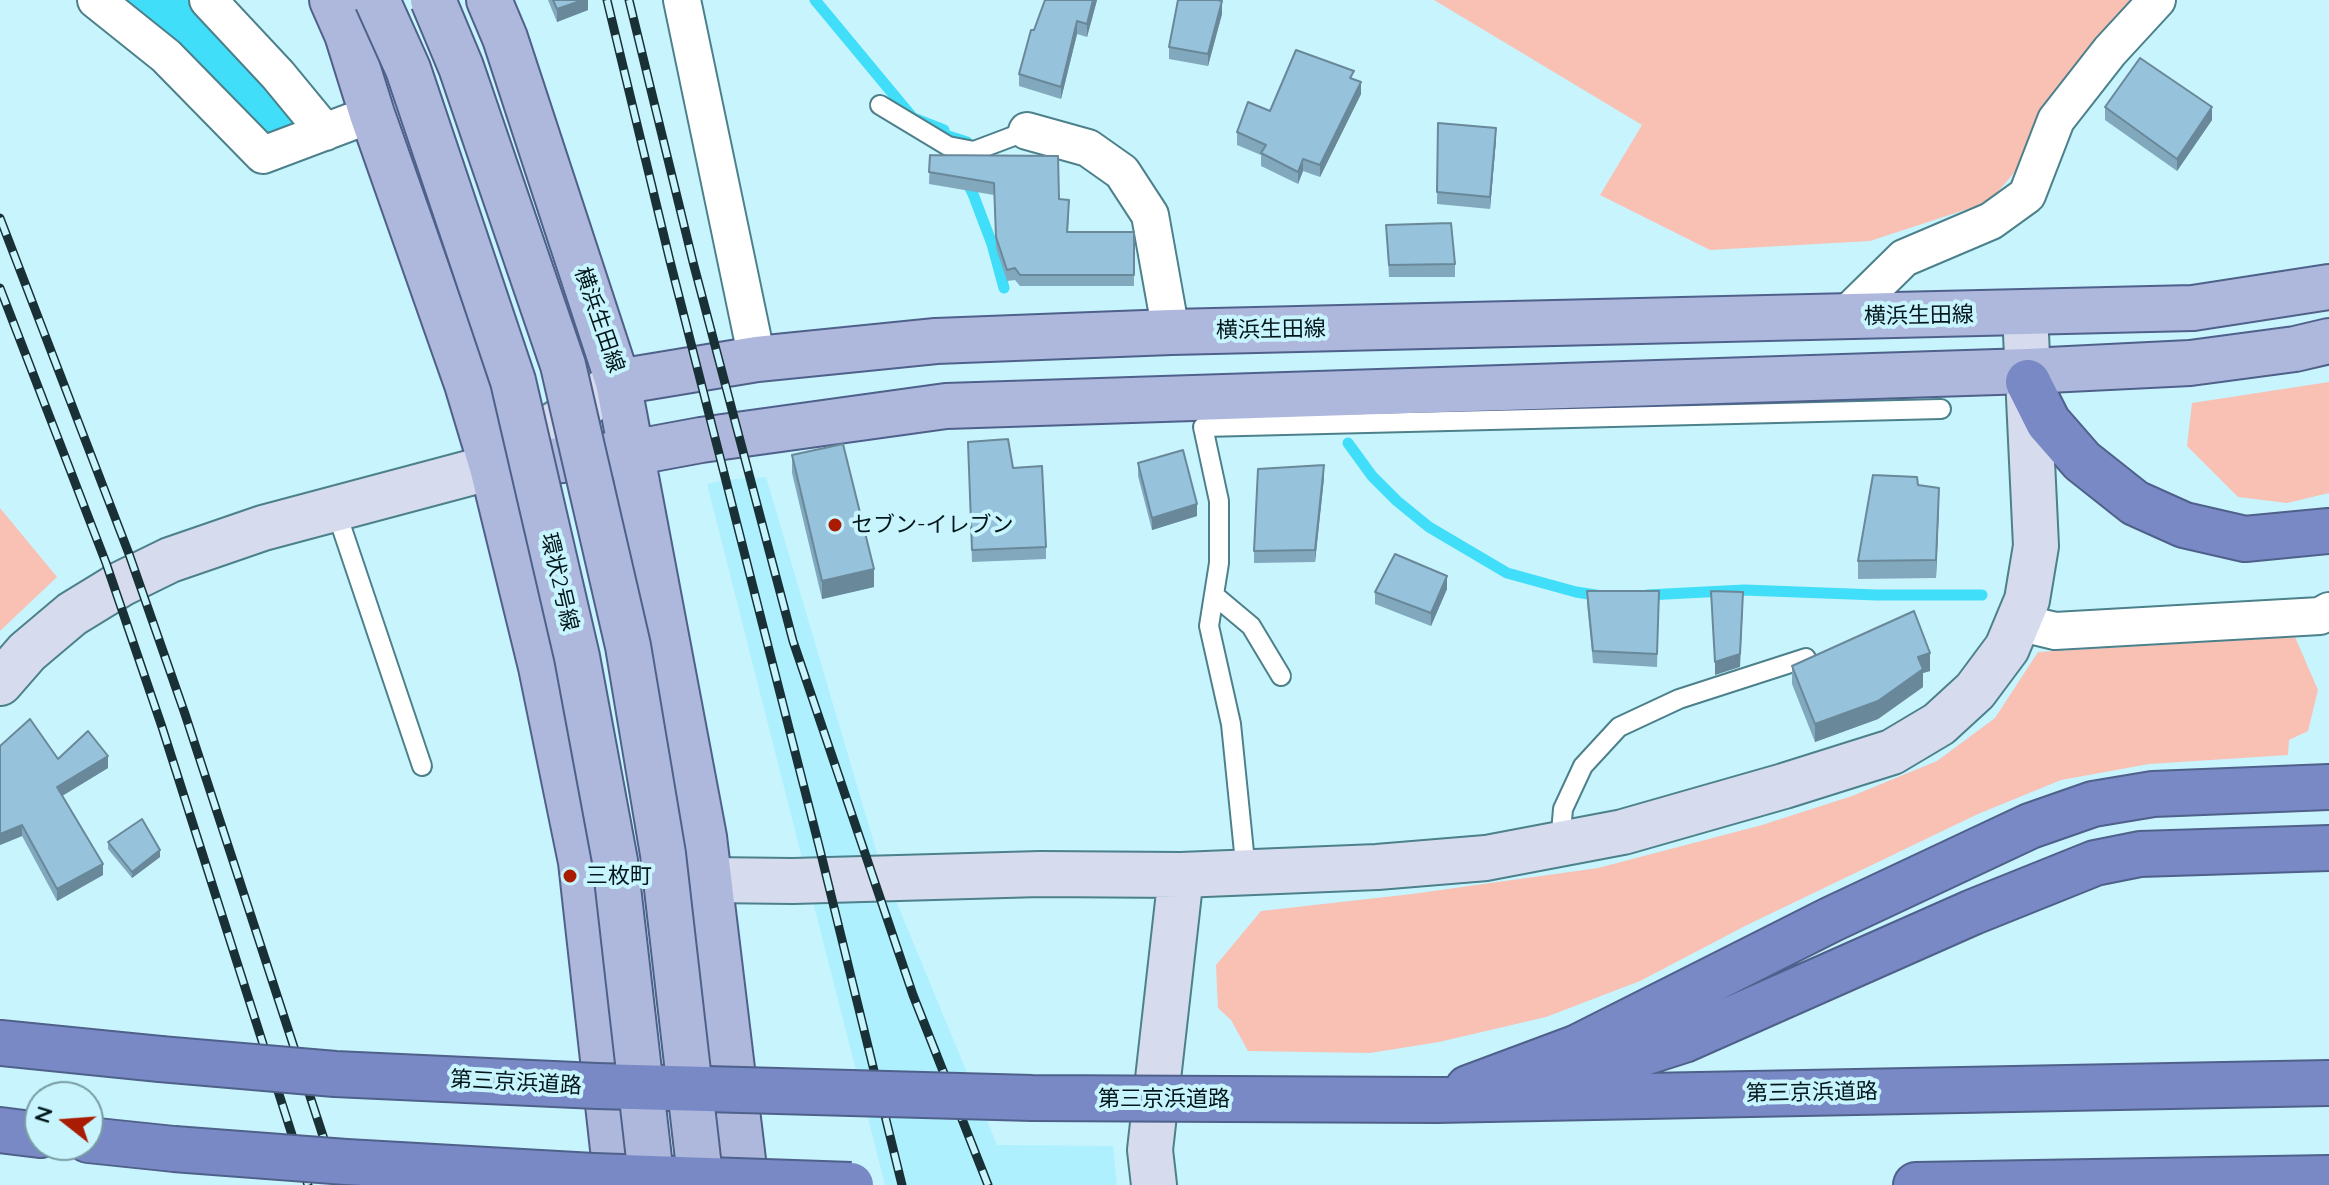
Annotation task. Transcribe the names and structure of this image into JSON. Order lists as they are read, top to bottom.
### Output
{
  "streets": {
    "highway": ["第三京浜道路"],
    "main road": ["横浜生田線", "環状2号線"]
  },
  "places": ["セブン-イレブン", "三枚町"],
  "north": "left"
}
